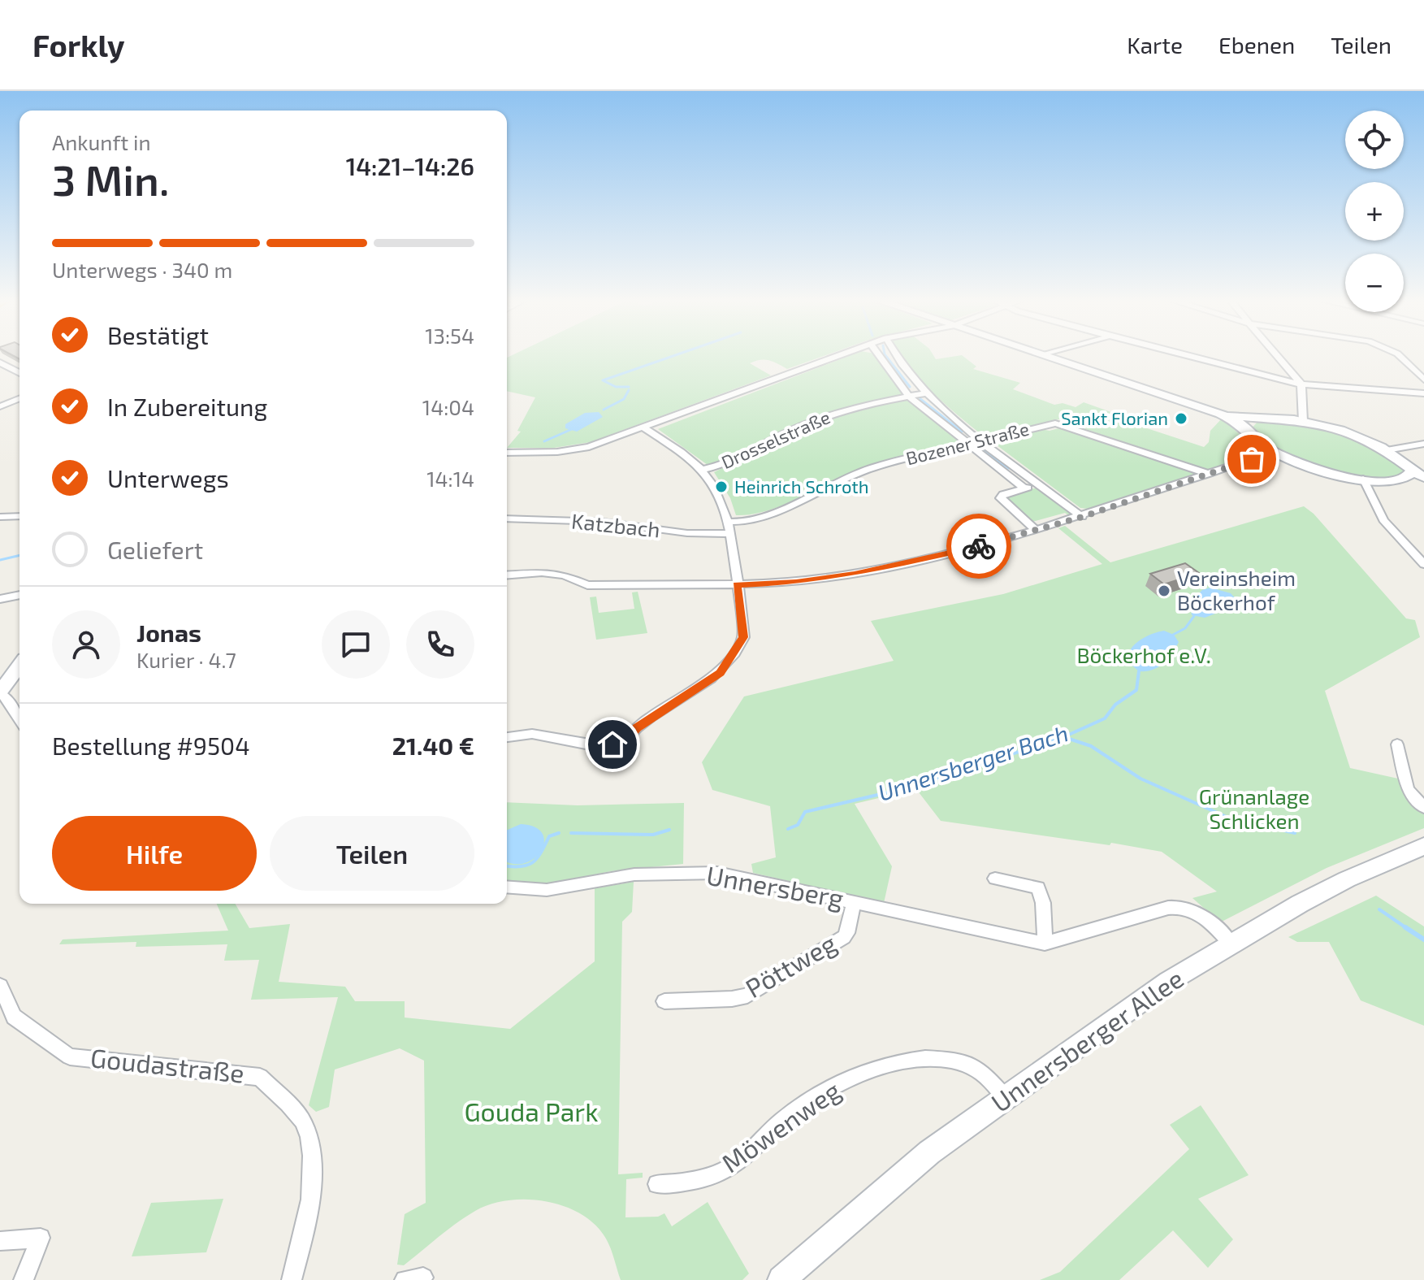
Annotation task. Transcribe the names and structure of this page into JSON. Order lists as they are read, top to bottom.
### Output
{
  "streets": {
    "main road": ["Unnersberger Allee"],
    "street": [
      "Drosselstraße",
      "Bozener Straße",
      "Katzbach",
      "Unnersberg",
      "Pöttweg",
      "Goudastraße",
      "Möwenweg"
    ]
  },
  "crossings": [
    ["Unnersberg", "Pöttweg"],
    ["Unnersberg", "Unnersberger Allee"],
    ["Unnersberger Allee", "Möwenweg"]
  ],
  "water": ["Unnersberger Bach"],
  "parks": ["Böckerhof e.V.", "Grünanlage Schlicken", "Gouda Park"],
  "places": ["Sankt Florian", "Heinrich Schroth", "Vereinsheim Böckerhof"],
  "page": {
    "header": "Forkly",
    "nav": ["Karte", "Ebenen", "Teilen"],
    "map_buttons": ["+", "−"],
    "heading": ["3 Min.", "Ankunft in", "14:21–14:26"],
    "panel": [
      "Jonas",
      "Kurier · 4.7",
      "Bestellung #9504",
      "21.40 €"
    ],
    "bar": "Unterwegs · 340 m",
    "list": [
      ["Bestätigt", "13:54"],
      ["In Zubereitung", "14:04"],
      ["Unterwegs", "14:14"],
      "Geliefert"
    ],
    "buttons": ["Hilfe", "Teilen"]
  }
}
